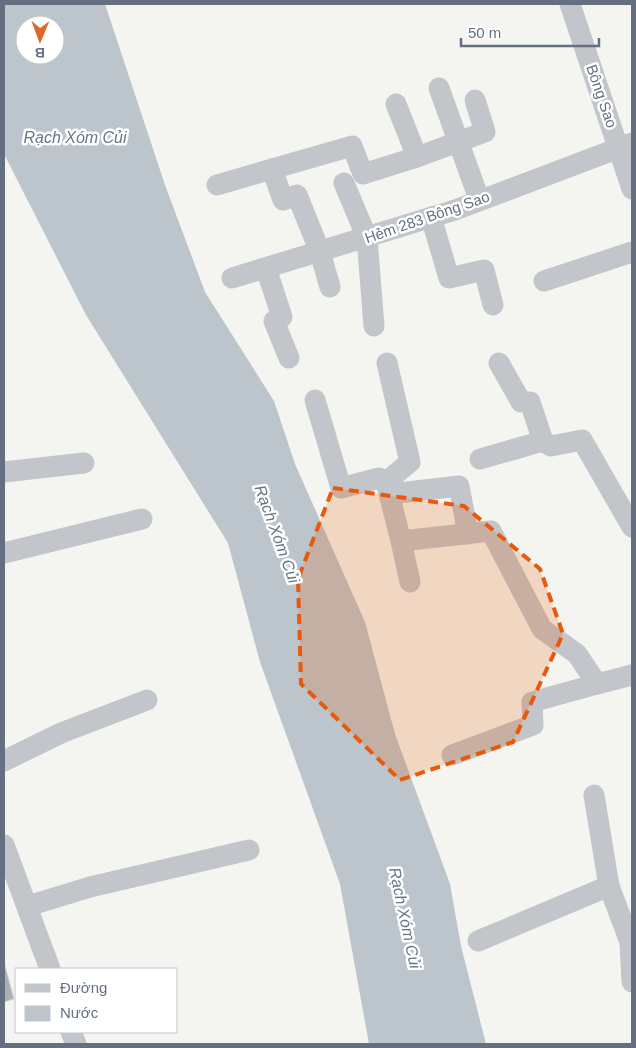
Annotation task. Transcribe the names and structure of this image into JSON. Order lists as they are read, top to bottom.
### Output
{
  "streets": {
    "street": ["Bông Sao", "Hẻm 283 Bông Sao"]
  },
  "crossings": [
    ["Bông Sao", "Hẻm 283 Bông Sao"]
  ],
  "water": ["Rạch Xóm Củi"],
  "legend": ["Đường", "Nước"],
  "scale_bar": "50 m",
  "north": "bottom"
}
